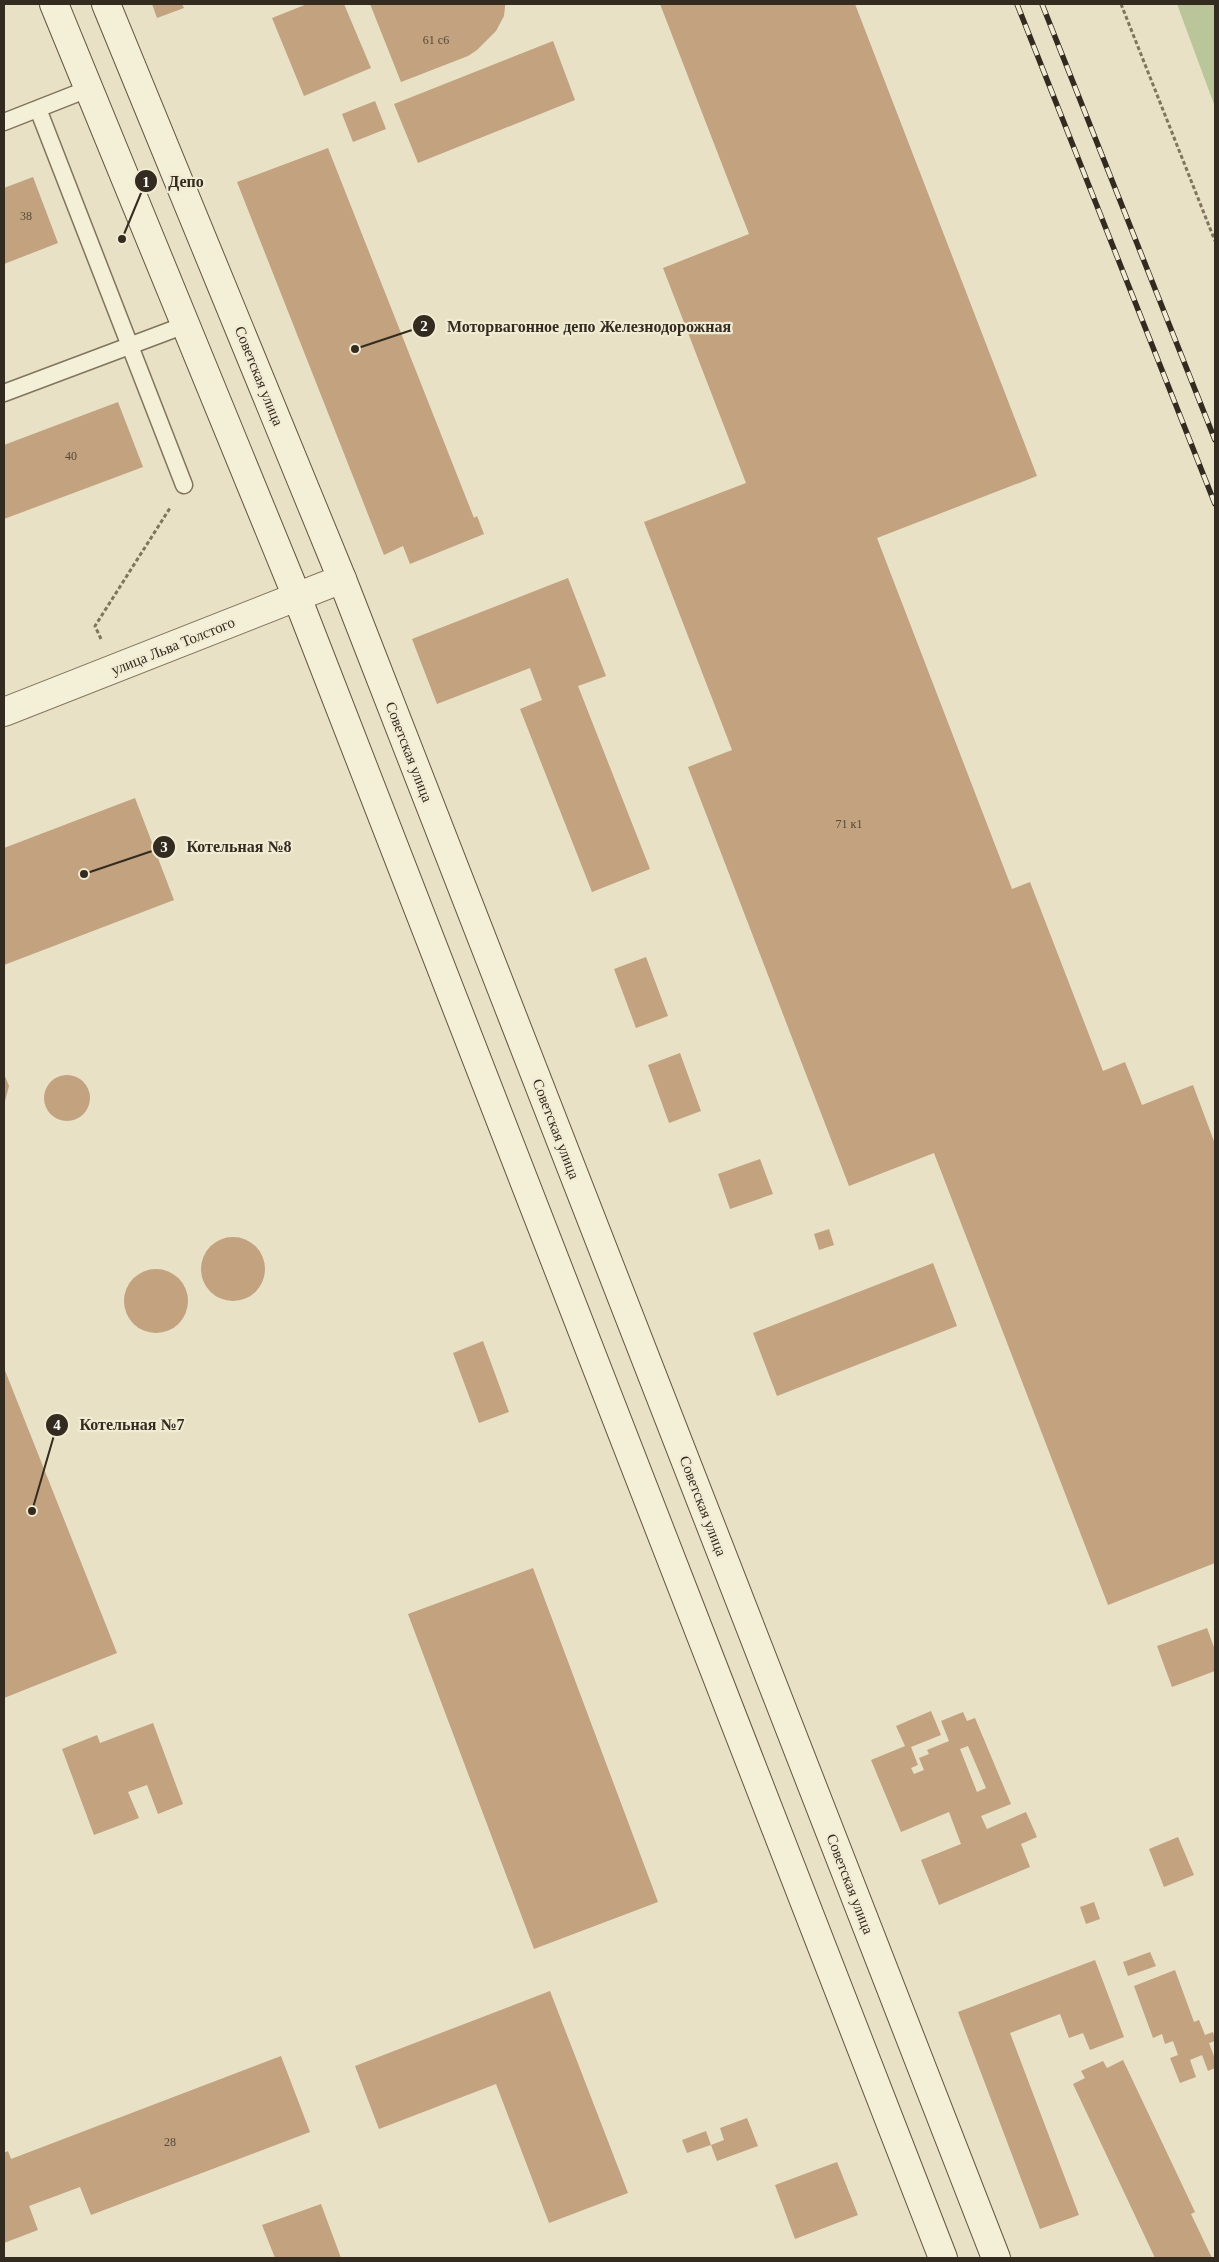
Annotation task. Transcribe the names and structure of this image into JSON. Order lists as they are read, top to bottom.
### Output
{
  "streets": {
    "main road": ["Советская улица", "улица Льва Толстого"]
  },
  "crossings": [
    ["Советская улица", "улица Льва Толстого"]
  ],
  "places": [
    "Депо",
    "Моторвагонное депо Железнодорожная",
    "Котельная №8",
    "Котельная №7"
  ],
  "house_numbers": [
    "61 с6",
    "38",
    "40",
    "71 к1",
    "28"
  ]
}
